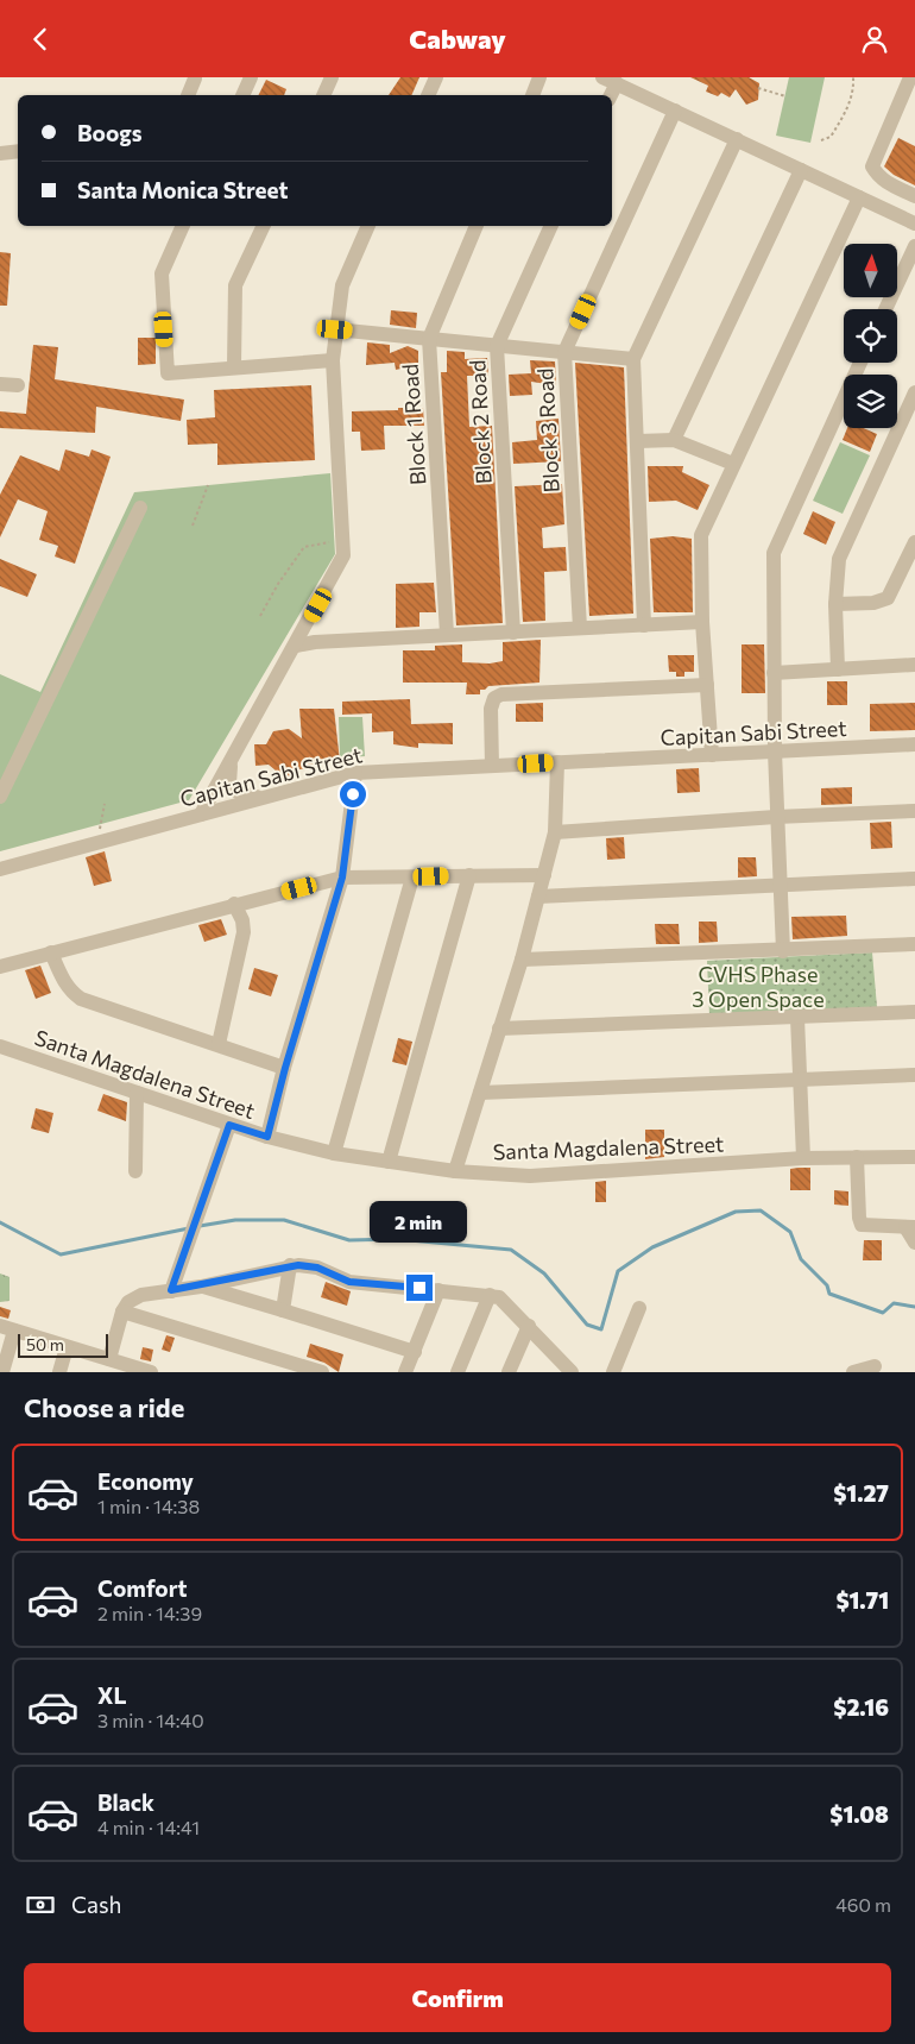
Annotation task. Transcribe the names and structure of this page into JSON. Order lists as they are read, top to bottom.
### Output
{
  "streets": {
    "street": [
      "Block 2 Road",
      "Block 1 Road",
      "Block 3 Road",
      "Capitan Sabi Street",
      "Santa Magdalena Street"
    ]
  },
  "parks": ["CVHS Phase 3 Open Space"],
  "scale_bar": "50 m",
  "north": "top",
  "page": {
    "header": "Cabway",
    "banner": ["Boogs", "Santa Monica Street"],
    "bubble": "2 min",
    "scale": "50 m",
    "heading": "Choose a ride",
    "list": [
      {
        "name": "Economy",
        "note": "1 min · 14:38",
        "value": "$1.27"
      },
      {
        "name": "Comfort",
        "note": "2 min · 14:39",
        "value": "$1.71"
      },
      {
        "name": "XL",
        "note": "3 min · 14:40",
        "value": "$2.16"
      },
      {
        "name": "Black",
        "note": "4 min · 14:41",
        "value": "$1.08"
      }
    ],
    "pay": ["Cash", "460 m"],
    "buttons": "Confirm"
  }
}
